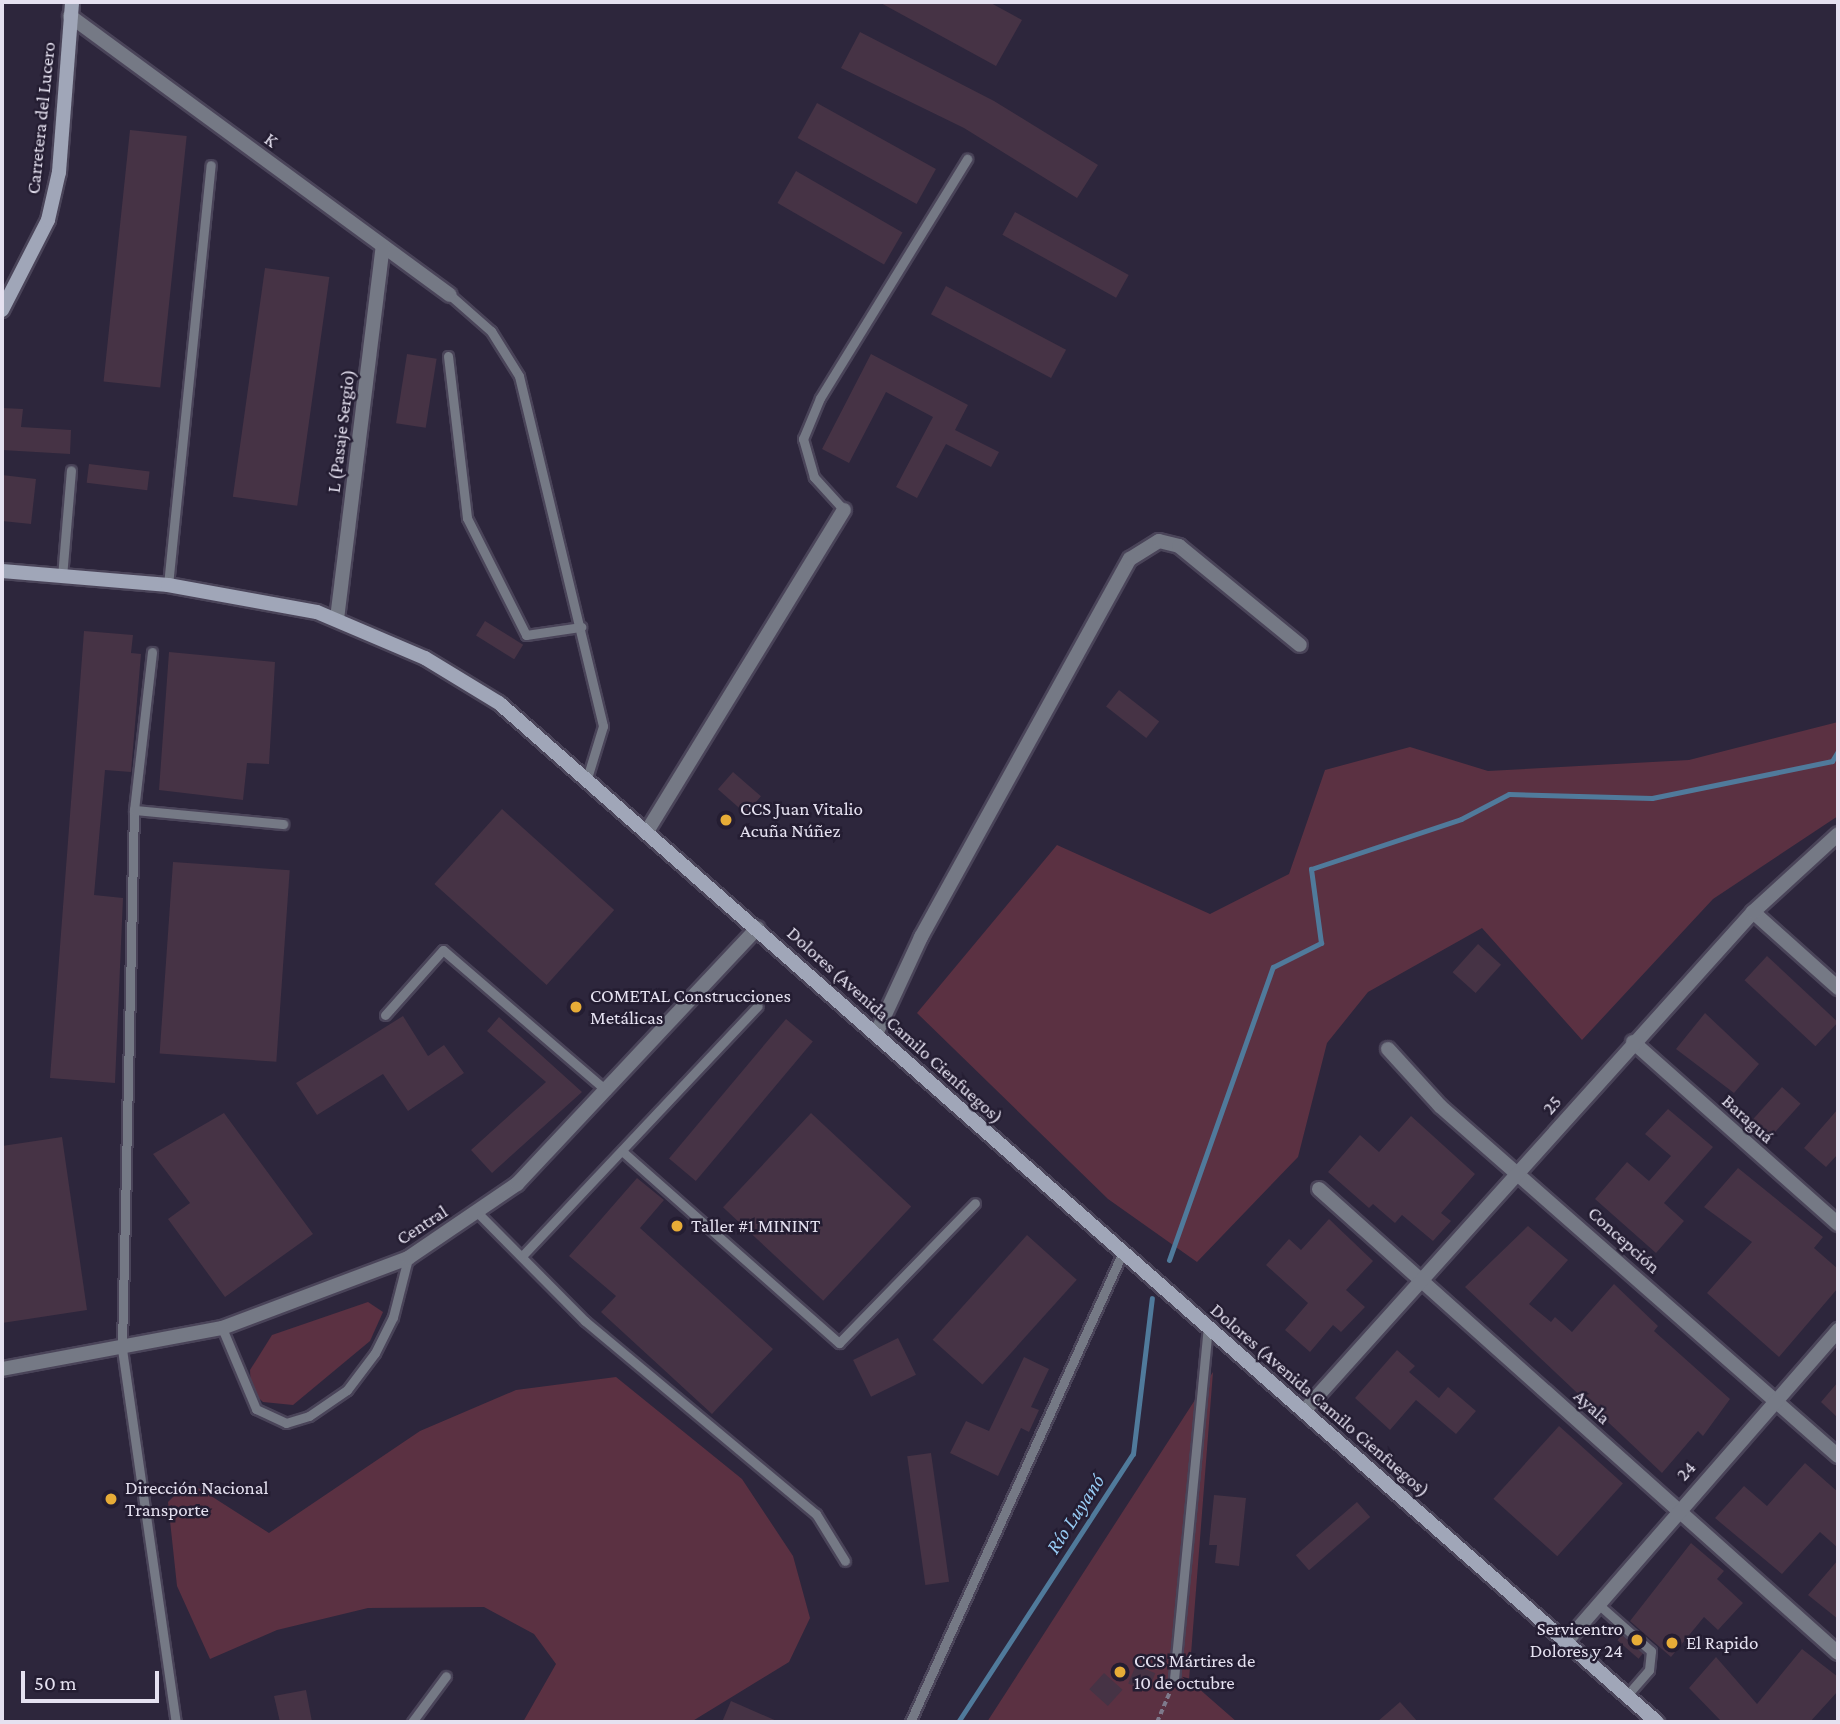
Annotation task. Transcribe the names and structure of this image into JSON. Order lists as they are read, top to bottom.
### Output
{
  "streets": {
    "main road": ["Carretera del Lucero", "Dolores (Avenida Camilo Cienfuegos)"],
    "street": [
      "K",
      "L (Pasaje Sergio)",
      "25",
      "Baraguá",
      "Central",
      "Concepción",
      "Ayala",
      "24"
    ]
  },
  "crossings": [
    ["Carretera del Lucero", "K"],
    ["K", "L (Pasaje Sergio)"],
    ["L (Pasaje Sergio)", "Dolores (Avenida Camilo Cienfuegos)"],
    ["Dolores (Avenida Camilo Cienfuegos)", "25"],
    ["Dolores (Avenida Camilo Cienfuegos)", "Central"],
    ["Dolores (Avenida Camilo Cienfuegos)", "24"],
    ["25", "Baraguá"],
    ["25", "Concepción"],
    ["25", "Ayala"],
    ["Concepción", "24"],
    ["Ayala", "24"]
  ],
  "water": ["Río Luyanó"],
  "places": [
    "CCS Juan Vitalio Acuña Núñez",
    "COMETAL Construcciones Metálicas",
    "Taller #1 MININT",
    "Dirección Nacional Transporte",
    "Servicentro Dolores y 24",
    "El Rapido",
    "CCS Mártires de 10 de octubre"
  ],
  "scale_bar": "50 m"
}
